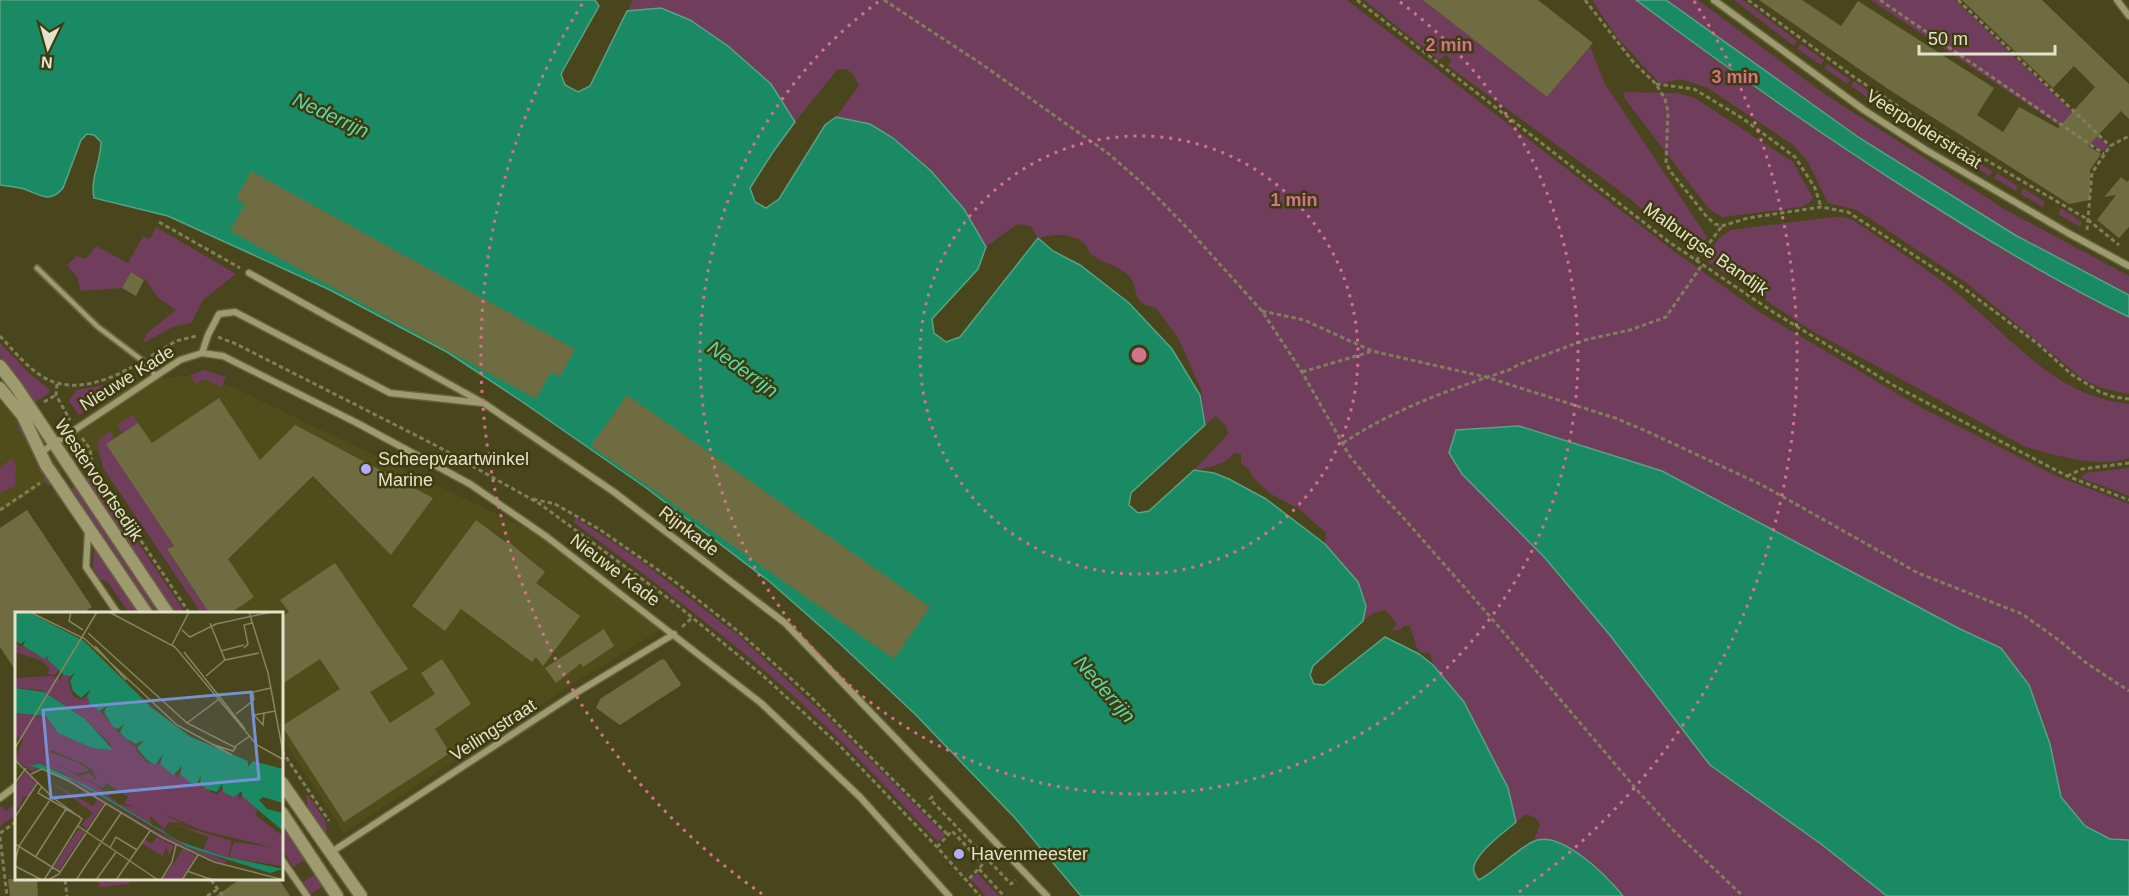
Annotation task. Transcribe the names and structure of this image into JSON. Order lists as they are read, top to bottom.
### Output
{
  "streets": {
    "main road": ["Westervoortsedijk"],
    "street": [
      "Veerpolderstraat",
      "Nieuwe Kade",
      "Rijnkade",
      "Veilingstraat"
    ],
    "path": ["Malburgse Bandijk"]
  },
  "crossings": [
    ["Nieuwe Kade", "Westervoortsedijk"],
    ["Nieuwe Kade", "Rijnkade"],
    ["Nieuwe Kade", "Veilingstraat"]
  ],
  "water": ["Nederrijn"],
  "places": ["Scheepvaartwinkel Marine", "Havenmeester"],
  "scale_bar": "50 m",
  "north": "bottom",
  "rings": ["2 min", "3 min", "1 min"]
}
